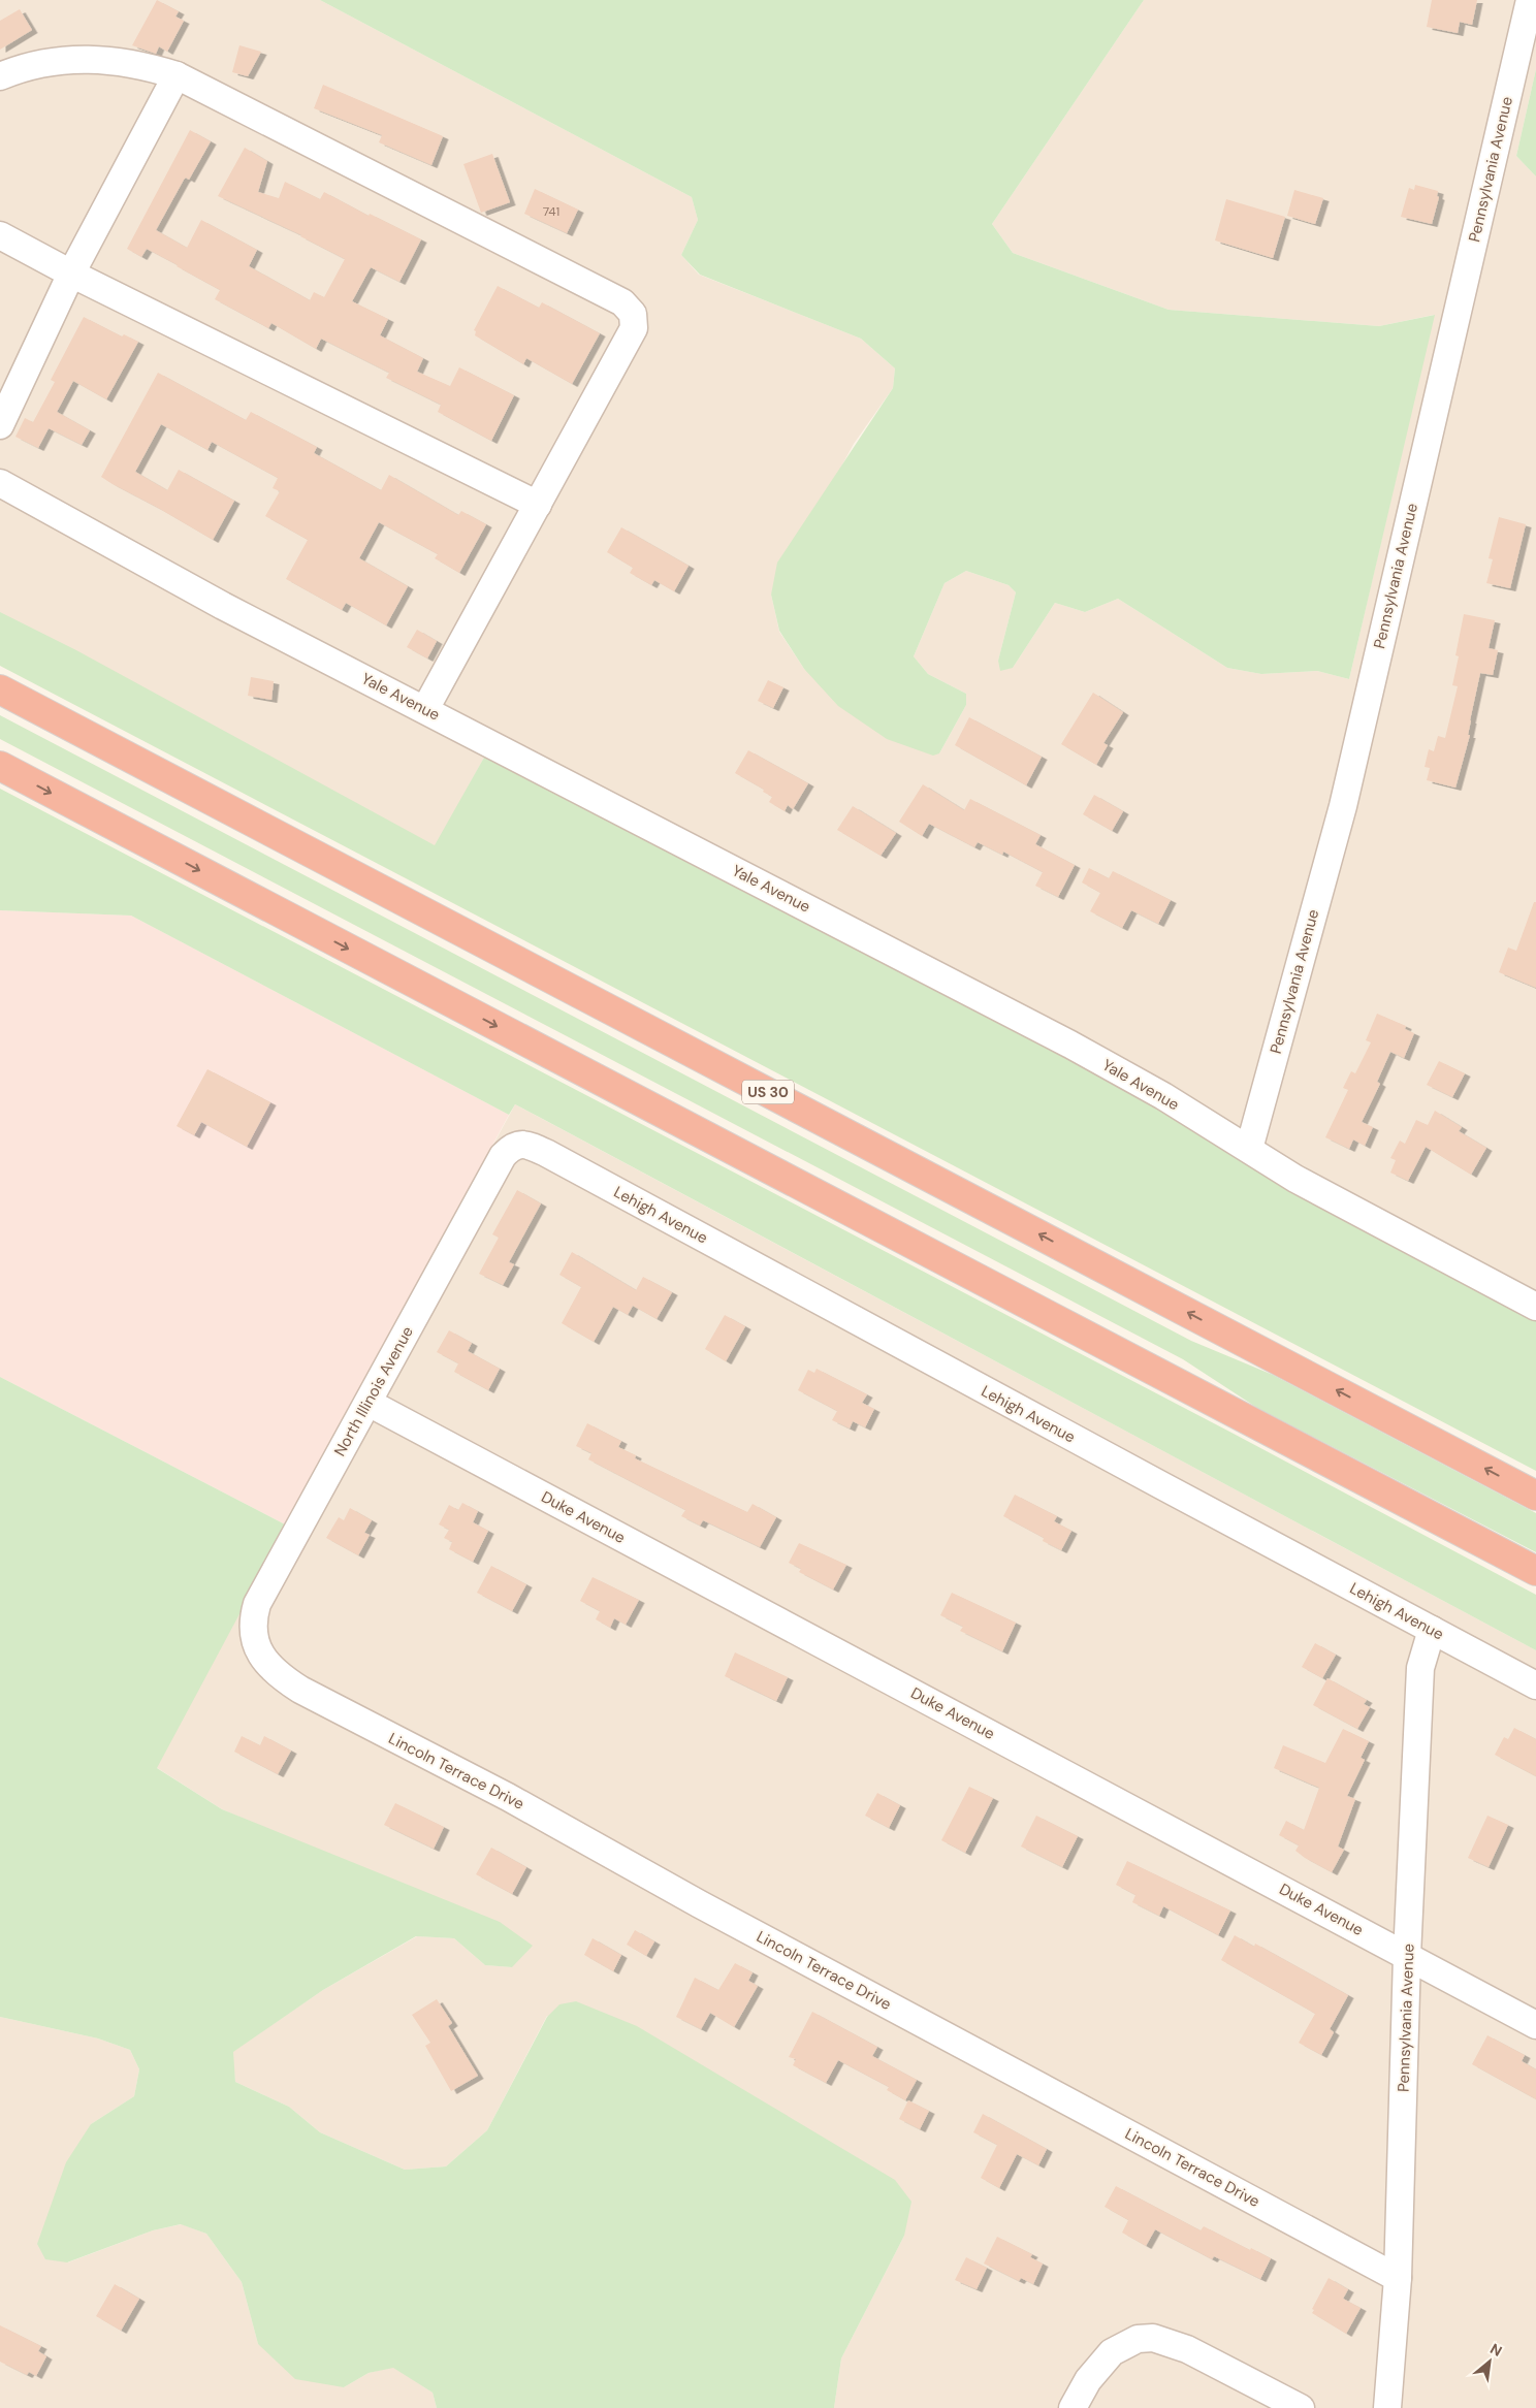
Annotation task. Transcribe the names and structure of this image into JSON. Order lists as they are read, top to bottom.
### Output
{
  "streets": {
    "highway": ["US 30"],
    "street": [
      "Pennsylvania Avenue",
      "Yale Avenue",
      "Lehigh Avenue",
      "North Illinois Avenue",
      "Duke Avenue",
      "Lincoln Terrace Drive"
    ]
  },
  "crossings": [
    ["Pennsylvania Avenue", "Yale Avenue"],
    ["Pennsylvania Avenue", "Lehigh Avenue"],
    ["Pennsylvania Avenue", "Duke Avenue"],
    ["Pennsylvania Avenue", "Lincoln Terrace Drive"],
    ["Lehigh Avenue", "North Illinois Avenue"],
    ["North Illinois Avenue", "Duke Avenue"],
    ["North Illinois Avenue", "Lincoln Terrace Drive"]
  ],
  "house_numbers": ["741"],
  "north": "top right"
}
